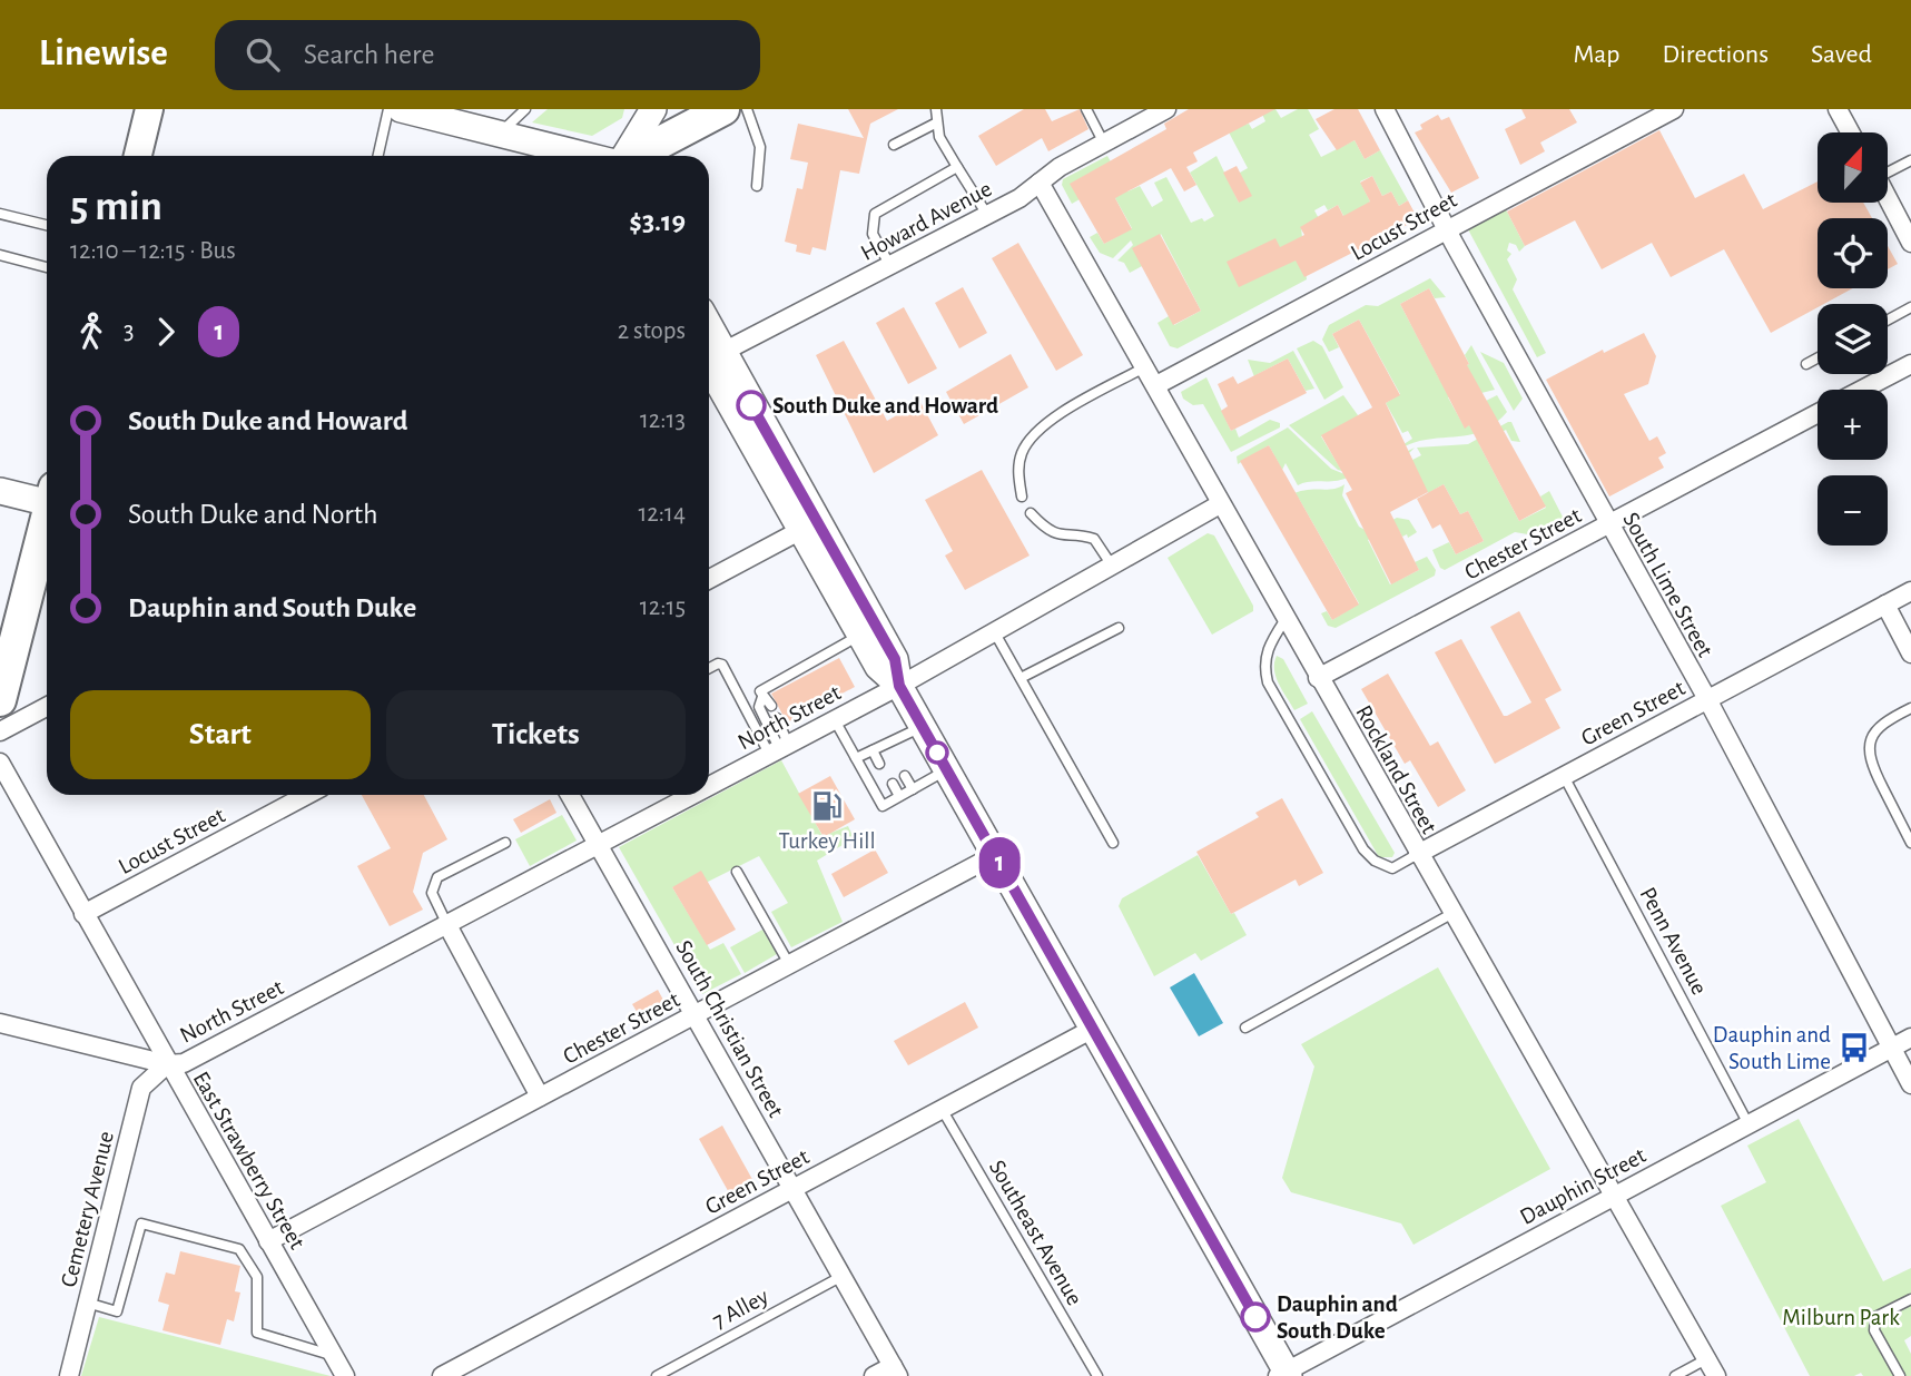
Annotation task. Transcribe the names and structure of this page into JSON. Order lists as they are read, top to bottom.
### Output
{
  "streets": {
    "street": [
      "Howard Avenue",
      "Locust Street",
      "Chester Street",
      "South Lime Street",
      "Green Street",
      "North Street",
      "Rockland Street",
      "South Christian Street",
      "East Strawberry Street",
      "Dauphin Street",
      "Cemetery Avenue"
    ],
    "lane": ["Penn Avenue", "Southeast Avenue", "7 Alley"]
  },
  "crossings": [
    ["Howard Avenue", "Rockland Street"],
    ["Locust Street", "South Lime Street"],
    ["Locust Street", "Rockland Street"],
    ["Locust Street", "East Strawberry Street"],
    ["Chester Street", "South Lime Street"],
    ["Chester Street", "Rockland Street"],
    ["Chester Street", "South Christian Street"],
    ["Chester Street", "East Strawberry Street"],
    ["South Lime Street", "Green Street"],
    ["South Lime Street", "Dauphin Street"],
    ["Green Street", "Rockland Street"],
    ["Green Street", "Penn Avenue"],
    ["Green Street", "South Christian Street"],
    ["Green Street", "Southeast Avenue"],
    ["North Street", "Rockland Street"],
    ["North Street", "South Christian Street"],
    ["North Street", "East Strawberry Street"],
    ["North Street", "Cemetery Avenue"],
    ["Rockland Street", "Dauphin Street"],
    ["Penn Avenue", "Dauphin Street"],
    ["South Christian Street", "7 Alley"],
    ["East Strawberry Street", "Cemetery Avenue"]
  ],
  "parks": ["Milburn Park"],
  "places": {
    "other": ["South Duke and Howard", "Dauphin and South Duke"],
    "fuel station": ["Turkey Hill"],
    "bus stop": ["Dauphin and South Lime"]
  },
  "lines": ["bus line 1"],
  "north": "top",
  "page": {
    "header": "Linewise",
    "search": "Search here",
    "nav": ["Map", "Directions", "Saved"],
    "on_map": "1",
    "map_buttons": ["+", "−"],
    "heading": ["5 min", "12:10 – 12:15 · Bus", "$3.19"],
    "legs": ["3", "1", "2 stops"],
    "list": [
      {
        "name": "South Duke and Howard",
        "value": "12:13"
      },
      {
        "name": "South Duke and North",
        "value": "12:14"
      },
      {
        "name": "Dauphin and South Duke",
        "value": "12:15"
      }
    ],
    "buttons": ["Start", "Tickets"]
  }
}
